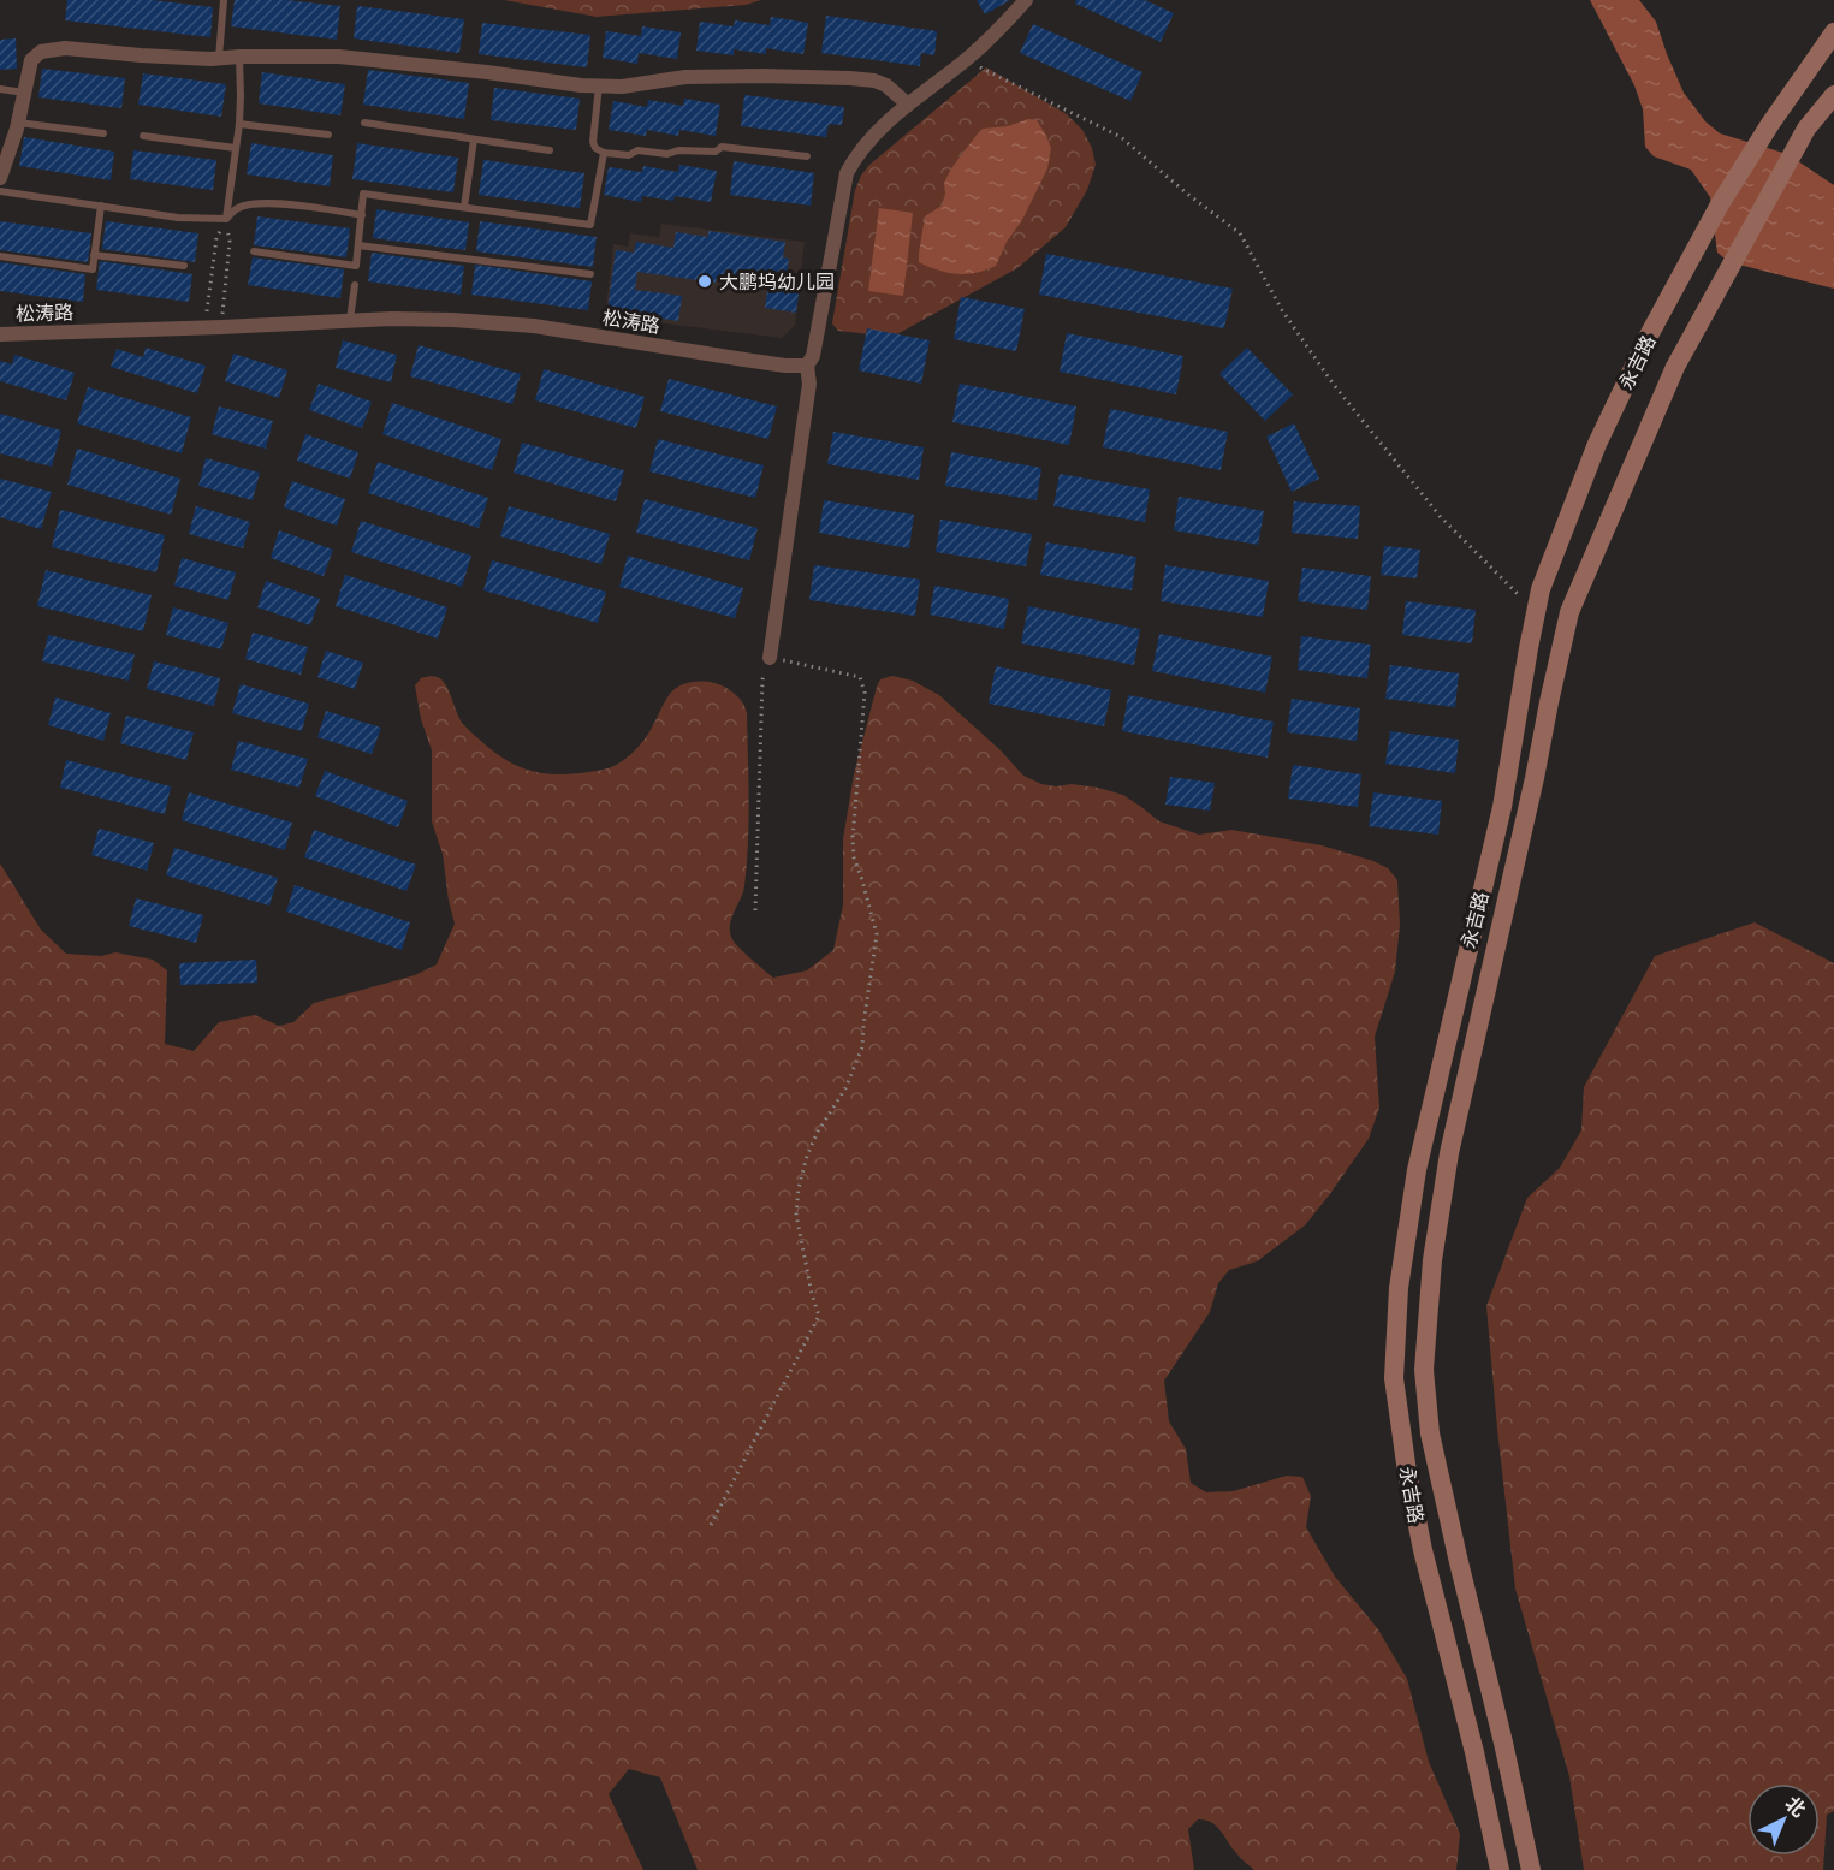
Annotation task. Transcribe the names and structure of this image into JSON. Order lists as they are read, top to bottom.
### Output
{
  "streets": {
    "main road": ["永吉路"],
    "street": ["松涛路"]
  },
  "places": ["大鹏坞幼儿园"],
  "north": "top right"
}
